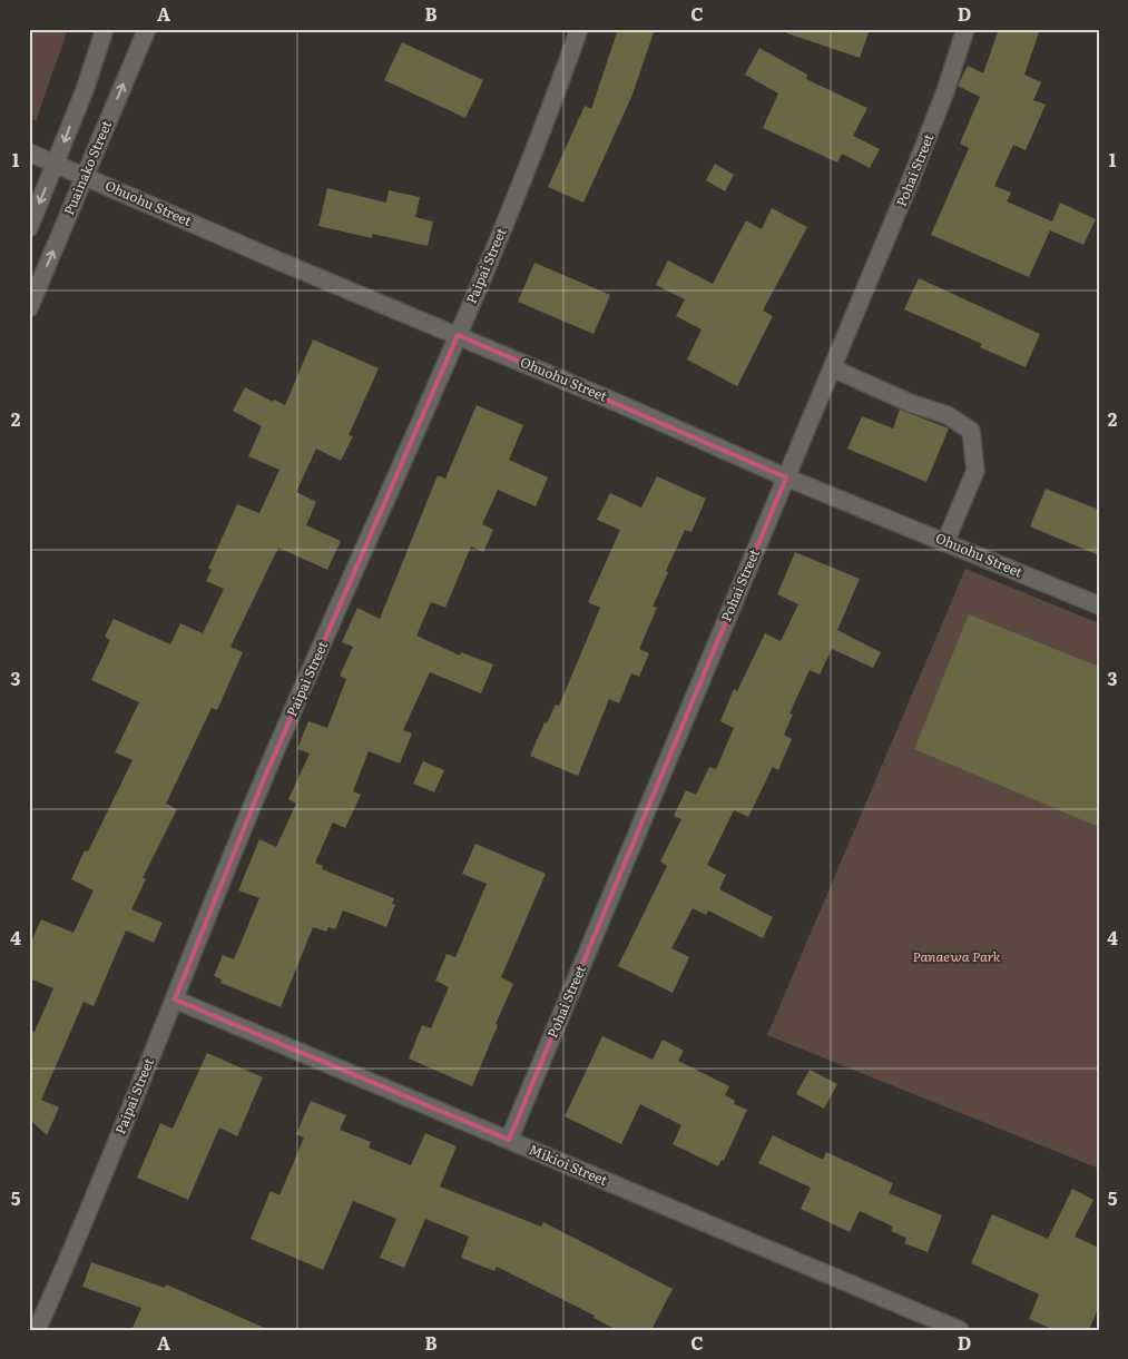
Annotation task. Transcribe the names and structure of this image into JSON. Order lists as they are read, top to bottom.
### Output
{
  "streets": {
    "street": [
      "Puainako Street",
      "Pohai Street",
      "Ohuohu Street",
      "Paipai Street",
      "Mikioi Street"
    ]
  },
  "crossings": [
    ["Puainako Street", "Ohuohu Street"],
    ["Pohai Street", "Ohuohu Street"],
    ["Pohai Street", "Mikioi Street"],
    ["Ohuohu Street", "Paipai Street"],
    ["Paipai Street", "Mikioi Street"]
  ],
  "parks": ["Panaewa Park"],
  "grid": {
    "columns": [
      "A",
      "B",
      "C",
      "D"
    ],
    "rows": [
      "1",
      "2",
      "3",
      "4",
      "5"
    ]
  }
}
